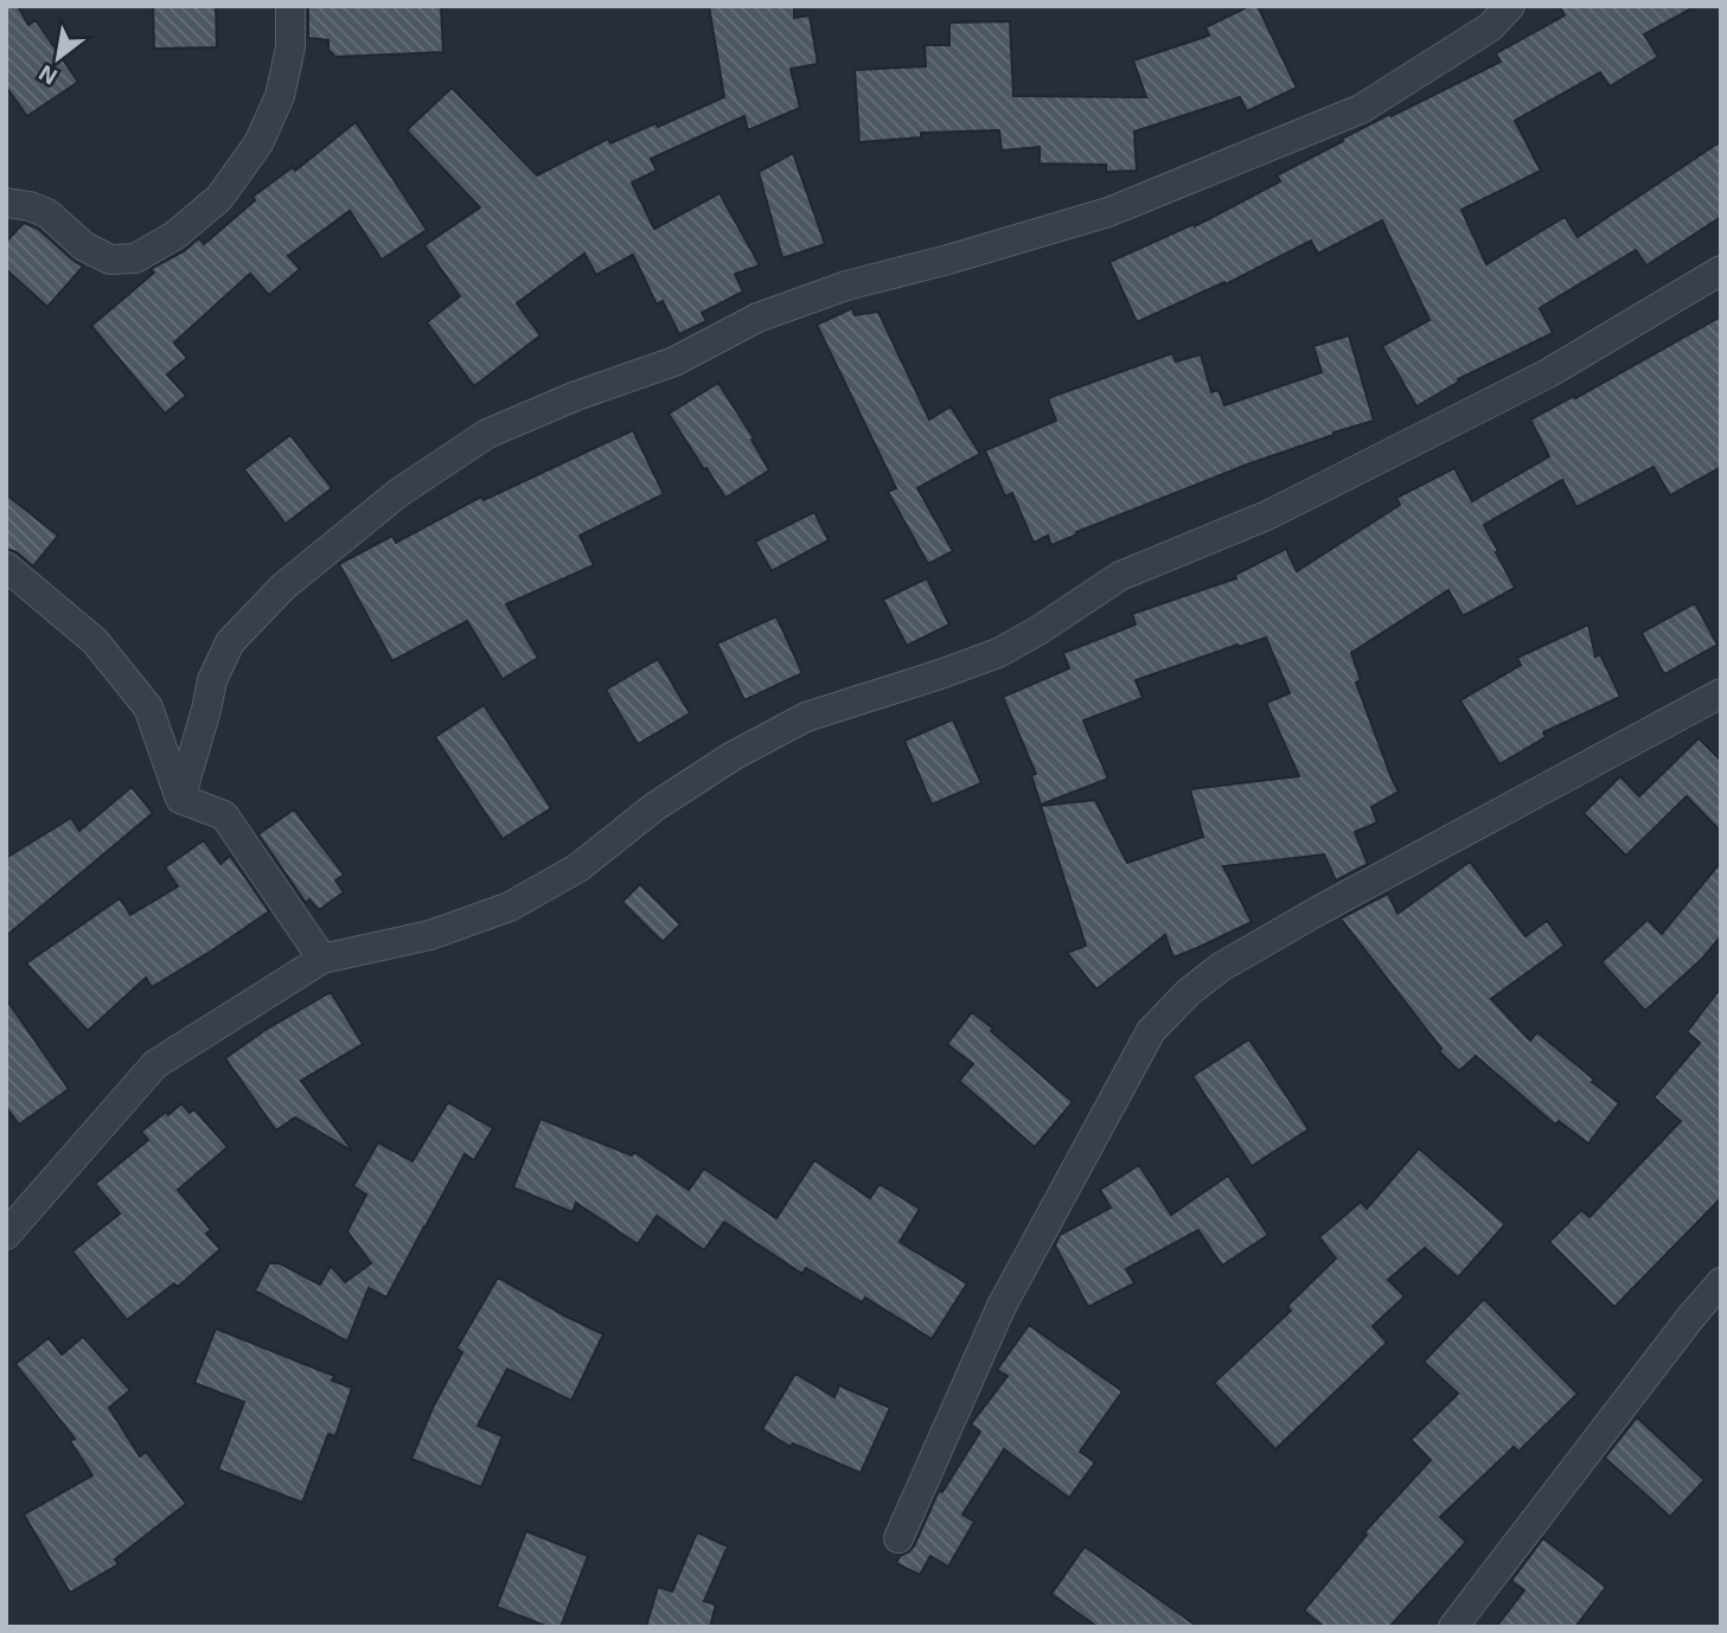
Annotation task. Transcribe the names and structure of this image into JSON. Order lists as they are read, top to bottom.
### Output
{
  "north": "bottom left"
}
